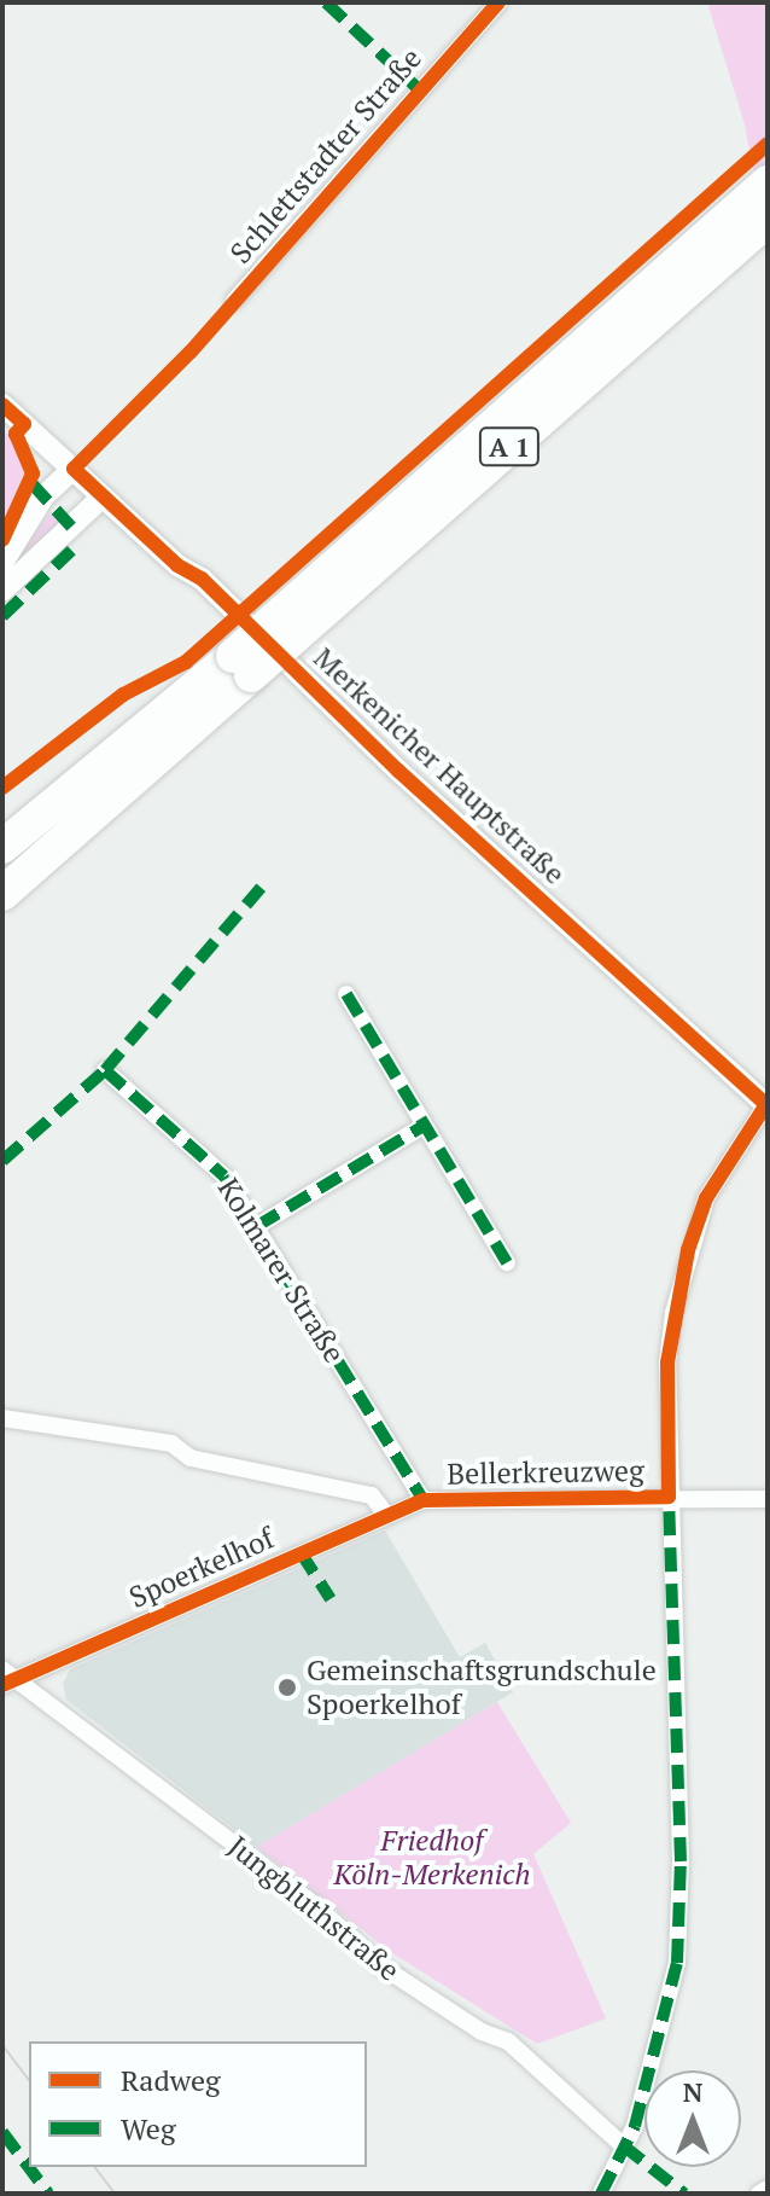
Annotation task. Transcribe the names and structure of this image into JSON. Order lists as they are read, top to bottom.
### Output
{
  "streets": {
    "highway": ["A 1"],
    "street": [
      "Schlettstadter Straße",
      "Merkenicher Hauptstraße",
      "Kolmarer Straße",
      "Bellerkreuzweg",
      "Spoerkelhof",
      "Jungbluthstraße"
    ]
  },
  "crossings": [
    ["Kolmarer Straße", "Bellerkreuzweg"],
    ["Kolmarer Straße", "Spoerkelhof"],
    ["Bellerkreuzweg", "Spoerkelhof"],
    ["Spoerkelhof", "Jungbluthstraße"]
  ],
  "parks": ["Friedhof Köln-Merkenich"],
  "places": ["Gemeinschaftsgrundschule Spoerkelhof"],
  "legend": ["Radweg", "Weg"],
  "north": "top"
}
